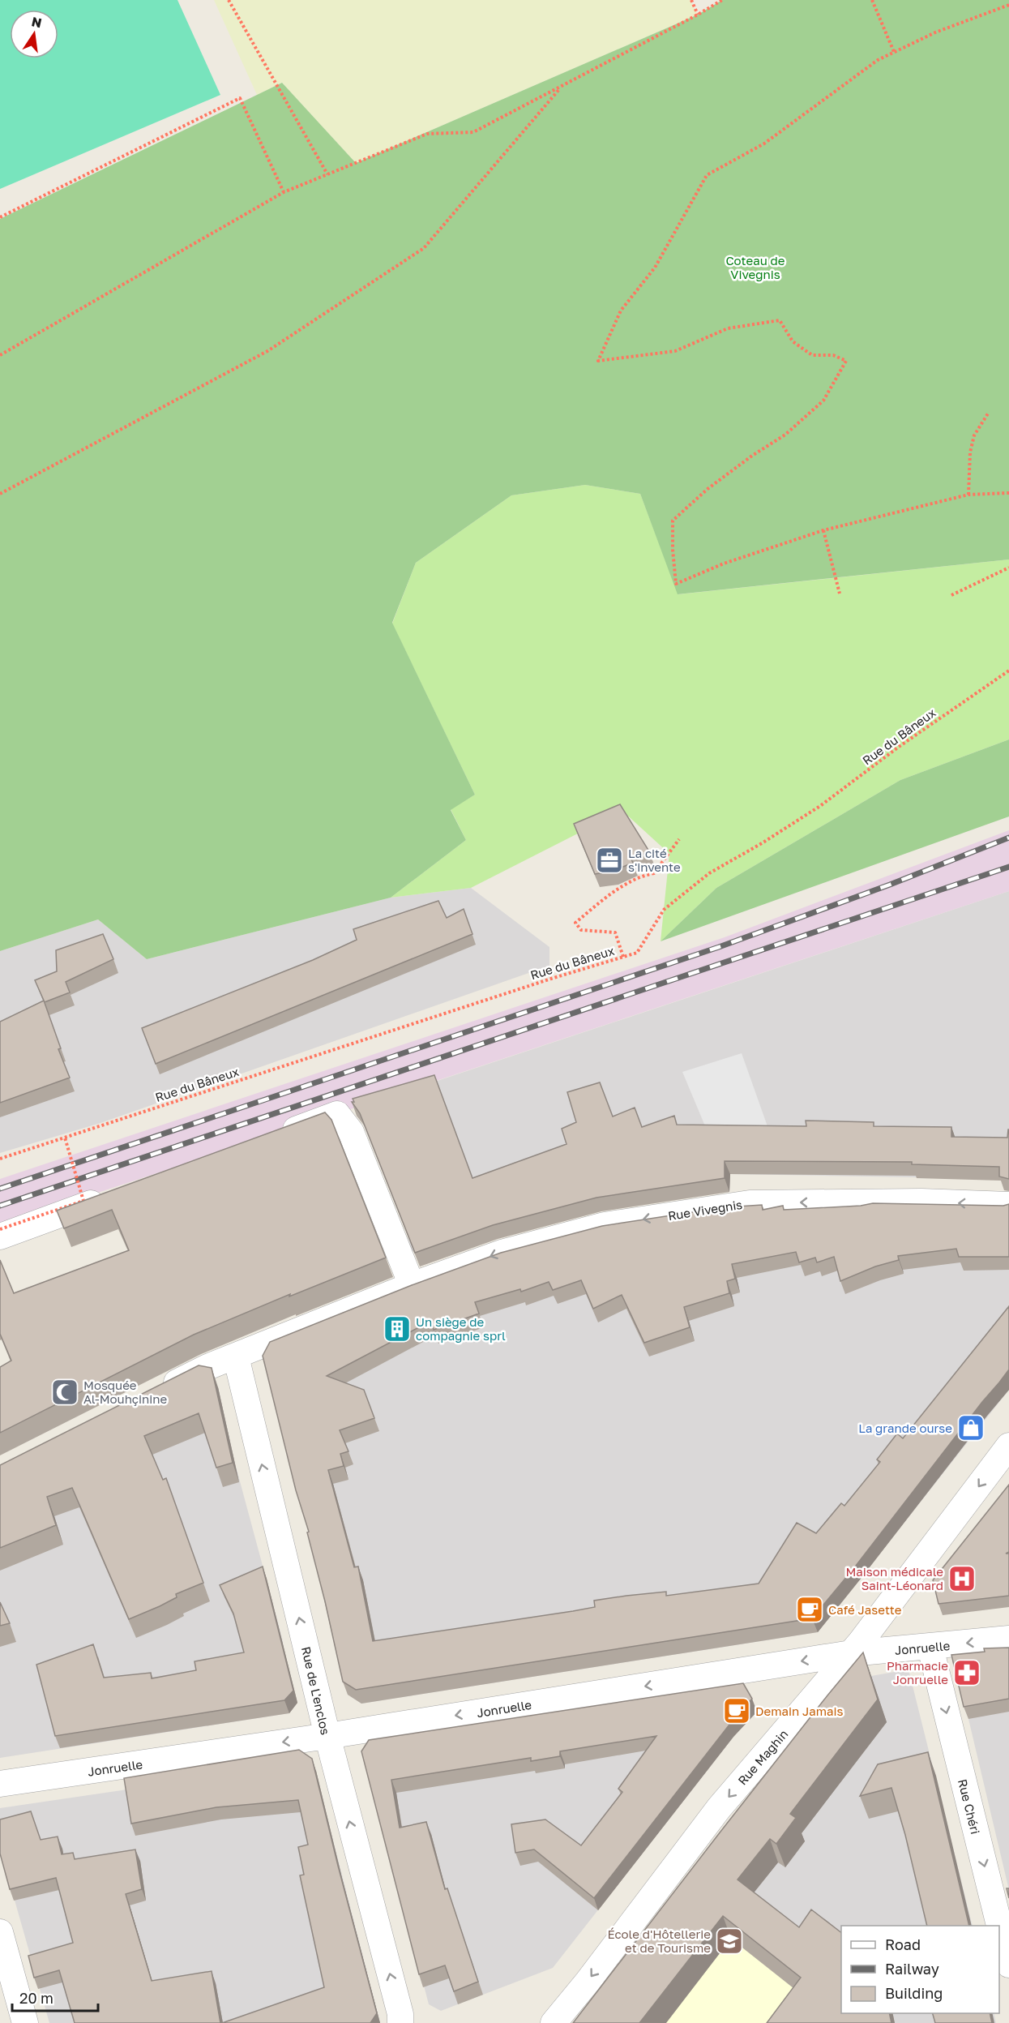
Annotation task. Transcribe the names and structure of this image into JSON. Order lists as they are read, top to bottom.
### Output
{
  "streets": {
    "street": [
      "Rue Vivegnis",
      "Jonruelle",
      "Rue de L'enclos",
      "Rue Maghin",
      "Rue Chéri"
    ],
    "path": ["Rue du Bâneux"]
  },
  "crossings": [
    ["Rue Vivegnis", "Rue de L'enclos"],
    ["Jonruelle", "Rue de L'enclos"],
    ["Jonruelle", "Rue Maghin"],
    ["Jonruelle", "Rue Chéri"]
  ],
  "one_way": [
    "Rue Vivegnis",
    "Jonruelle",
    "Rue de L'enclos",
    "Rue Maghin",
    "Rue Chéri"
  ],
  "parks": ["Coteau de Vivegnis"],
  "places": {
    "office": ["La cité s'invente"],
    "building": ["Un siège de compagnie sprl"],
    "mosque": ["Mosquée Al-Mouhçinine"],
    "shop": ["La grande ourse"],
    "hospital": ["Maison médicale Saint-Léonard"],
    "cafe": ["Café Jasette", "Demain Jamais"],
    "pharmacy": ["Pharmacie Jonruelle"],
    "school or university": ["École d'Hôtellerie et de Tourisme"]
  },
  "legend": ["Road", "Railway", "Building"],
  "scale_bar": "20 m",
  "north": "top"
}
